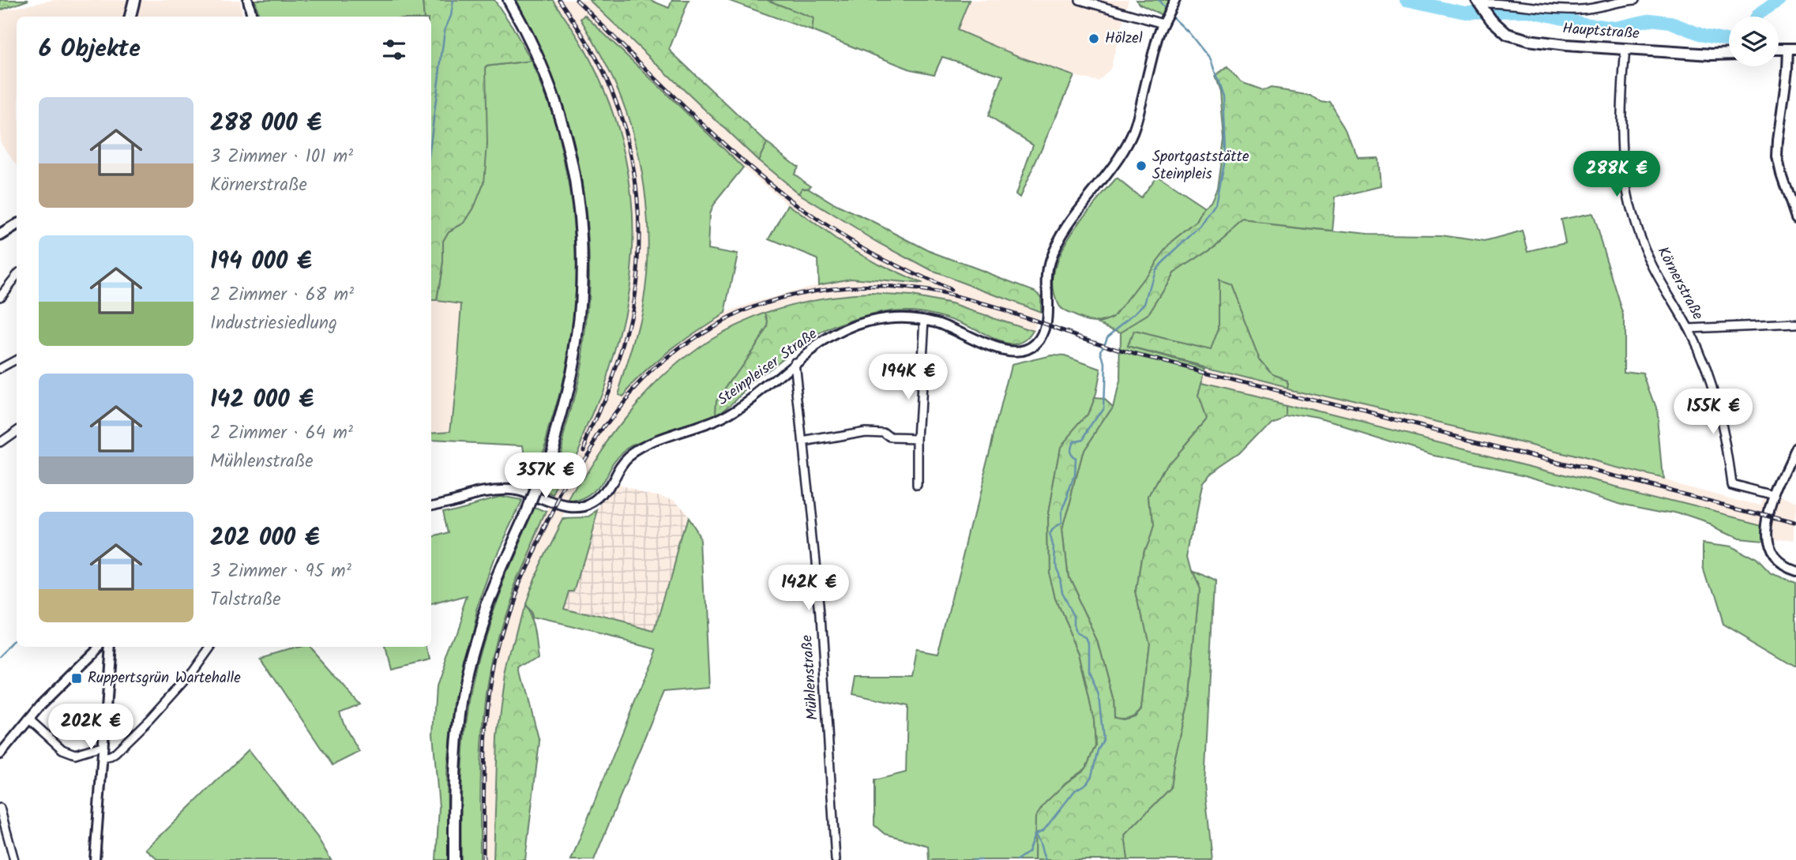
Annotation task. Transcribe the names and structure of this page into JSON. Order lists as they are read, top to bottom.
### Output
{
  "streets": {
    "main road": ["Hauptstraße"],
    "street": ["Körnerstraße", "Steinpleiser Straße", "Mühlenstraße"]
  },
  "crossings": [
    ["Hauptstraße", "Körnerstraße"],
    ["Steinpleiser Straße", "Mühlenstraße"]
  ],
  "places": {
    "other": ["Hölzel", "Sportgaststätte Steinpleis"],
    "transit": ["Ruppertsgrün Wartehalle"]
  },
  "page": {
    "heading": "6 Objekte",
    "list": [
      {
        "name": "288 000 €",
        "note": "3 Zimmer · 101 m² · Körnerstraße"
      },
      {
        "name": "194 000 €",
        "note": "2 Zimmer · 68 m² · Industriesiedlung"
      },
      {
        "name": "142 000 €",
        "note": "2 Zimmer · 64 m² · Mühlenstraße"
      },
      {
        "name": "202 000 €",
        "note": "3 Zimmer · 95 m² · Talstraße"
      }
    ],
    "price": [
      "288K €",
      "194K €",
      "155K €",
      "357K €",
      "142K €",
      "202K €"
    ]
  }
}
